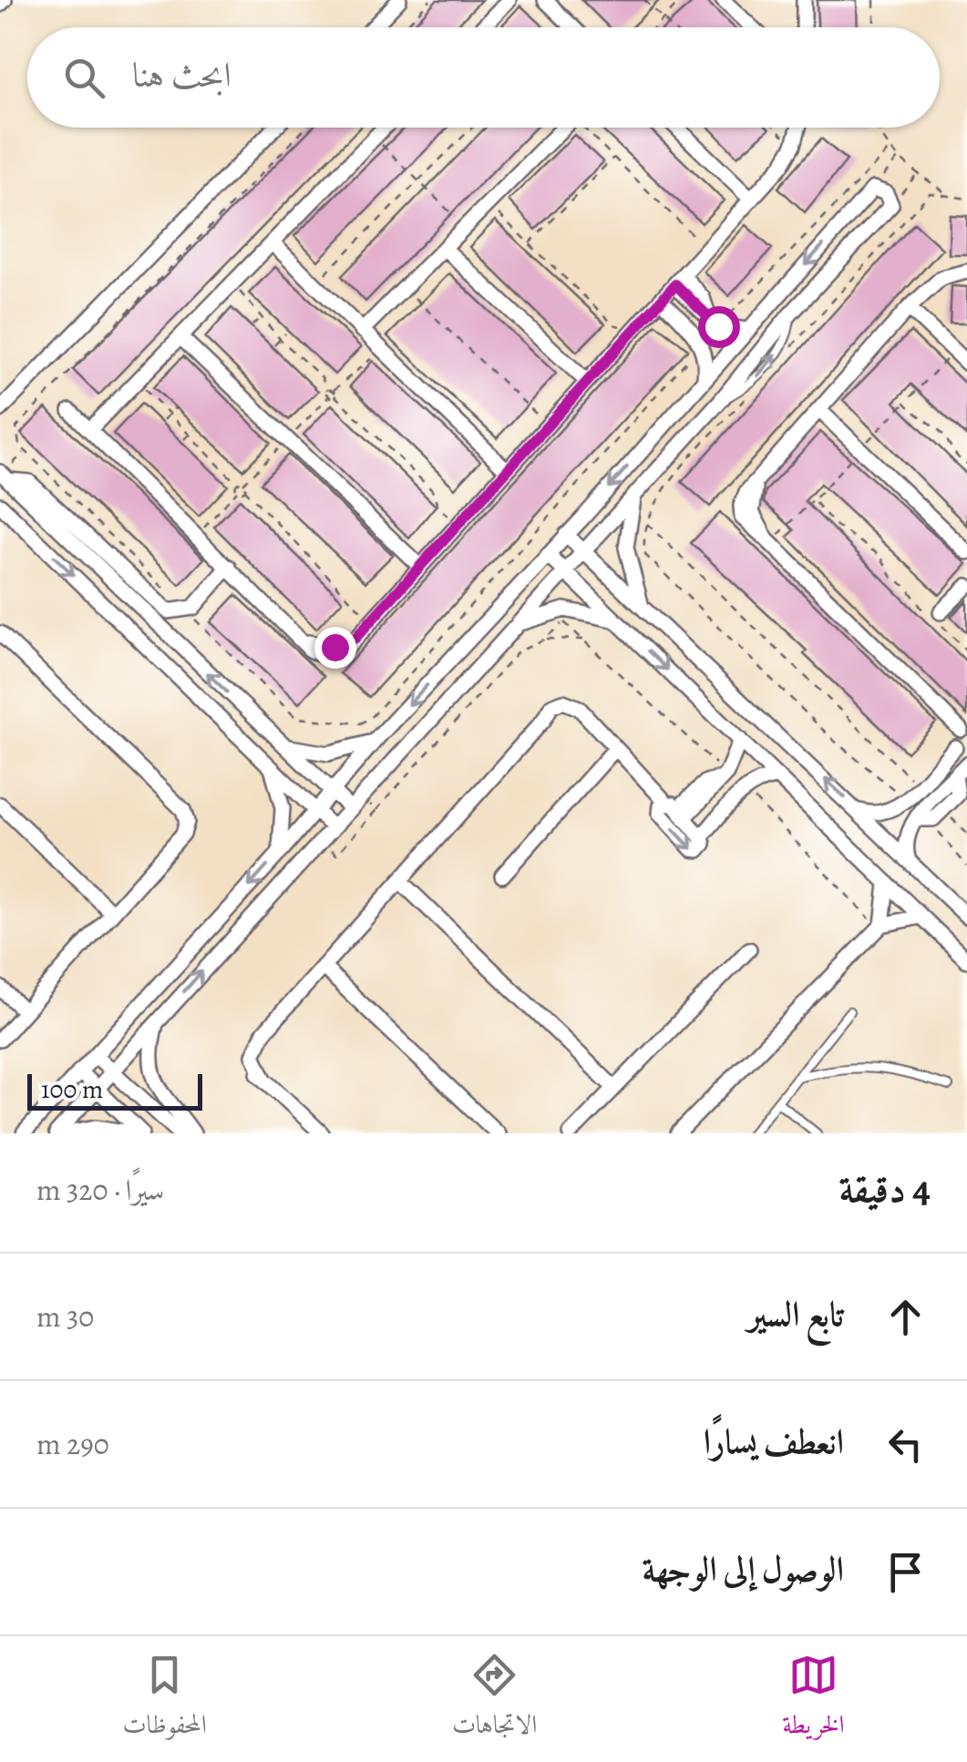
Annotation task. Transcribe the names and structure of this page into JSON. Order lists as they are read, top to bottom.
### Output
{
  "scale_bar": "100 m",
  "page": {
    "search": "ابحث هنا",
    "scale": "100 m",
    "heading": ["4 دقيقة", "سيرًا · 320 m"],
    "list": [
      ["تابع السير", "30 m"],
      ["انعطف يسارًا", "290 m"],
      "الوصول إلى الوجهة"
    ],
    "nav": ["الخريطة", "الاتجاهات", "المحفوظات"]
  }
}
